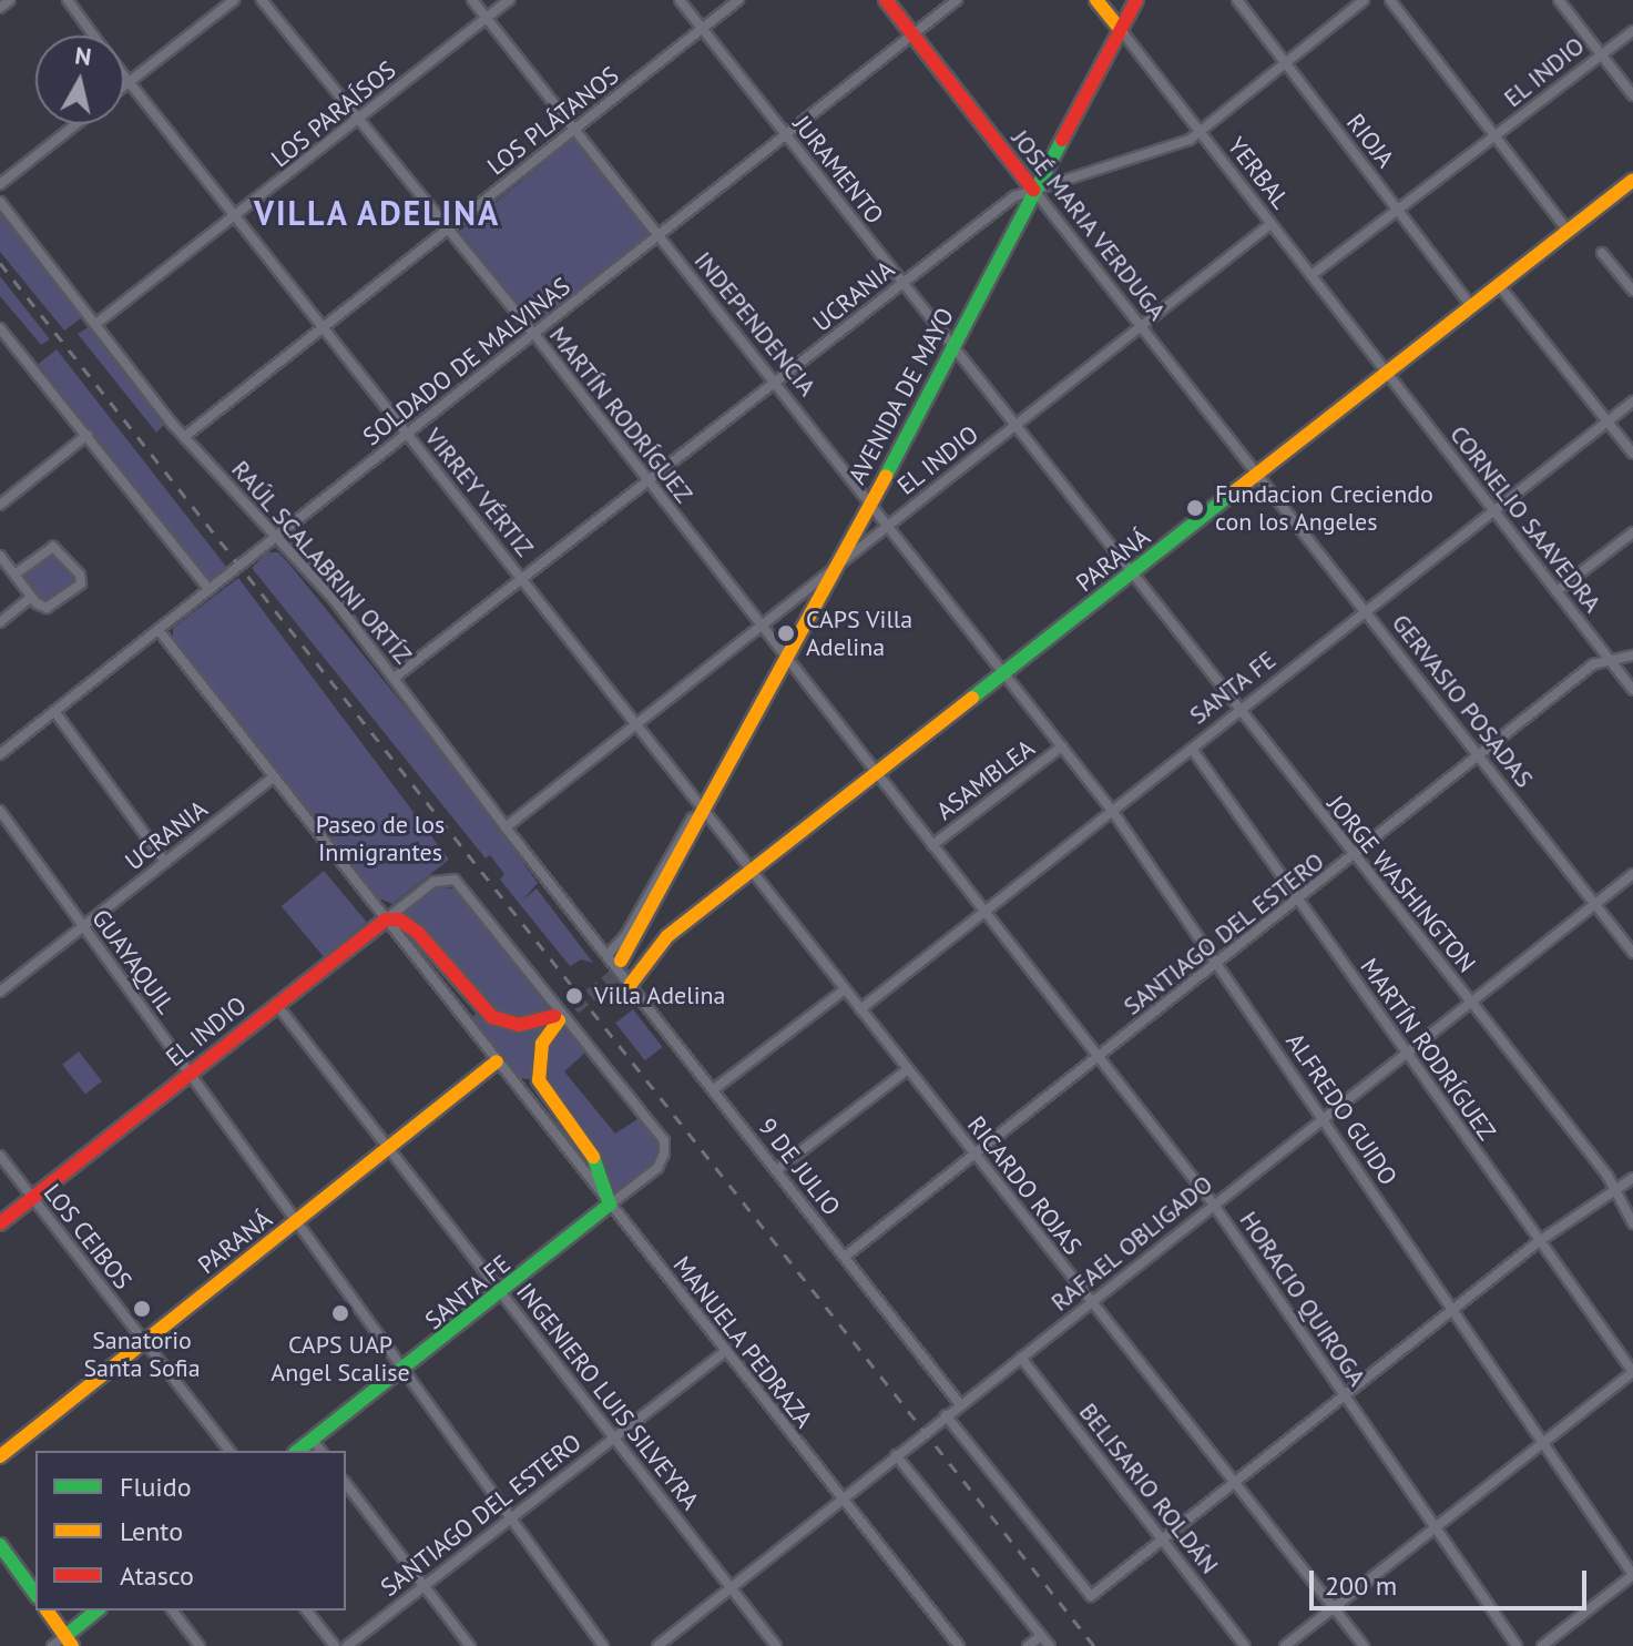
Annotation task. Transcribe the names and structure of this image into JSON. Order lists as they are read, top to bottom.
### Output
{
  "streets": {
    "street": [
      "EL INDIO",
      "LOS PARAÍSOS",
      "LOS PLÁTANOS",
      "RIOJA",
      "JURAMENTO",
      "YERBAL",
      "JOSÉ MARIA VERDUGA",
      "UCRANIA",
      "INDEPENDENCIA",
      "SOLDADO DE MALVINAS",
      "AVENIDA DE MAYO",
      "MARTÍN RODRÍGUEZ",
      "VIRREY VÉRTIZ",
      "CORNELIO SAAVEDRA",
      "PARANÁ",
      "RAÚL SCALABRINI ORTÍZ",
      "SANTA FE",
      "GERVASIO POSADAS",
      "ASAMBLEA",
      "JORGE WASHINGTON",
      "SANTIAGO DEL ESTERO",
      "GUAYAQUIL",
      "ALFREDO GUIDO",
      "9 DE JULIO",
      "RICARDO ROJAS",
      "LOS CEIBOS",
      "RAFAEL OBLIGADO",
      "HORACIO QUIROGA",
      "MANUELA PEDRAZA",
      "INGENIERO LUIS SILVEYRA",
      "BELISARIO ROLDÁN"
    ]
  },
  "crossings": [
    ["EL INDIO", "RIOJA"],
    ["EL INDIO", "JURAMENTO"],
    ["EL INDIO", "YERBAL"],
    ["EL INDIO", "JOSÉ MARIA VERDUGA"],
    ["EL INDIO", "INDEPENDENCIA"],
    ["EL INDIO", "AVENIDA DE MAYO"],
    ["EL INDIO", "MARTÍN RODRÍGUEZ"],
    ["EL INDIO", "VIRREY VÉRTIZ"],
    ["EL INDIO", "RAÚL SCALABRINI ORTÍZ"],
    ["EL INDIO", "SANTA FE"],
    ["EL INDIO", "GUAYAQUIL"],
    ["EL INDIO", "LOS CEIBOS"],
    ["EL INDIO", "MANUELA PEDRAZA"],
    ["EL INDIO", "INGENIERO LUIS SILVEYRA"],
    ["LOS PARAÍSOS", "INDEPENDENCIA"],
    ["LOS PARAÍSOS", "MARTÍN RODRÍGUEZ"],
    ["LOS PARAÍSOS", "VIRREY VÉRTIZ"],
    ["LOS PARAÍSOS", "RAÚL SCALABRINI ORTÍZ"],
    ["LOS PLÁTANOS", "JURAMENTO"],
    ["LOS PLÁTANOS", "INDEPENDENCIA"],
    ["LOS PLÁTANOS", "MARTÍN RODRÍGUEZ"],
    ["LOS PLÁTANOS", "VIRREY VÉRTIZ"],
    ["LOS PLÁTANOS", "RAÚL SCALABRINI ORTÍZ"],
    ["RIOJA", "UCRANIA"],
    ["RIOJA", "PARANÁ"],
    ["JURAMENTO", "UCRANIA"],
    ["JURAMENTO", "SOLDADO DE MALVINAS"],
    ["JURAMENTO", "AVENIDA DE MAYO"],
    ["JURAMENTO", "PARANÁ"],
    ["JURAMENTO", "JORGE WASHINGTON"],
    ["YERBAL", "UCRANIA"],
    ["YERBAL", "AVENIDA DE MAYO"],
    ["YERBAL", "CORNELIO SAAVEDRA"],
    ["YERBAL", "PARANÁ"],
    ["JOSÉ MARIA VERDUGA", "UCRANIA"],
    ["JOSÉ MARIA VERDUGA", "SOLDADO DE MALVINAS"],
    ["JOSÉ MARIA VERDUGA", "AVENIDA DE MAYO"],
    ["JOSÉ MARIA VERDUGA", "PARANÁ"],
    ["JOSÉ MARIA VERDUGA", "GERVASIO POSADAS"],
    ["UCRANIA", "INDEPENDENCIA"],
    ["UCRANIA", "AVENIDA DE MAYO"],
    ["UCRANIA", "MARTÍN RODRÍGUEZ"],
    ["UCRANIA", "VIRREY VÉRTIZ"],
    ["UCRANIA", "RAÚL SCALABRINI ORTÍZ"],
    ["UCRANIA", "GUAYAQUIL"],
    ["UCRANIA", "MANUELA PEDRAZA"],
    ["INDEPENDENCIA", "SOLDADO DE MALVINAS"],
    ["INDEPENDENCIA", "AVENIDA DE MAYO"],
    ["INDEPENDENCIA", "PARANÁ"],
    ["INDEPENDENCIA", "ALFREDO GUIDO"],
    ["SOLDADO DE MALVINAS", "MARTÍN RODRÍGUEZ"],
    ["SOLDADO DE MALVINAS", "VIRREY VÉRTIZ"],
    ["SOLDADO DE MALVINAS", "RAÚL SCALABRINI ORTÍZ"],
    ["SOLDADO DE MALVINAS", "MANUELA PEDRAZA"],
    ["AVENIDA DE MAYO", "MARTÍN RODRÍGUEZ"],
    ["AVENIDA DE MAYO", "VIRREY VÉRTIZ"],
    ["AVENIDA DE MAYO", "RAÚL SCALABRINI ORTÍZ"],
    ["AVENIDA DE MAYO", "9 DE JULIO"],
    ["MARTÍN RODRÍGUEZ", "PARANÁ"],
    ["MARTÍN RODRÍGUEZ", "SANTA FE"],
    ["MARTÍN RODRÍGUEZ", "SANTIAGO DEL ESTERO"],
    ["MARTÍN RODRÍGUEZ", "RAFAEL OBLIGADO"],
    ["MARTÍN RODRÍGUEZ", "HORACIO QUIROGA"],
    ["VIRREY VÉRTIZ", "PARANÁ"],
    ["VIRREY VÉRTIZ", "RICARDO ROJAS"],
    ["CORNELIO SAAVEDRA", "PARANÁ"],
    ["CORNELIO SAAVEDRA", "SANTA FE"],
    ["CORNELIO SAAVEDRA", "SANTIAGO DEL ESTERO"],
    ["PARANÁ", "GERVASIO POSADAS"],
    ["PARANÁ", "JORGE WASHINGTON"],
    ["PARANÁ", "GUAYAQUIL"],
    ["PARANÁ", "ALFREDO GUIDO"],
    ["PARANÁ", "9 DE JULIO"],
    ["PARANÁ", "RICARDO ROJAS"],
    ["PARANÁ", "LOS CEIBOS"],
    ["PARANÁ", "HORACIO QUIROGA"],
    ["PARANÁ", "MANUELA PEDRAZA"],
    ["PARANÁ", "INGENIERO LUIS SILVEYRA"],
    ["RAÚL SCALABRINI ORTÍZ", "9 DE JULIO"],
    ["SANTA FE", "GERVASIO POSADAS"],
    ["SANTA FE", "JORGE WASHINGTON"],
    ["SANTA FE", "GUAYAQUIL"],
    ["SANTA FE", "ALFREDO GUIDO"],
    ["SANTA FE", "RICARDO ROJAS"],
    ["SANTA FE", "HORACIO QUIROGA"],
    ["SANTA FE", "MANUELA PEDRAZA"],
    ["SANTA FE", "INGENIERO LUIS SILVEYRA"],
    ["GERVASIO POSADAS", "SANTIAGO DEL ESTERO"],
    ["GERVASIO POSADAS", "RAFAEL OBLIGADO"],
    ["ASAMBLEA", "ALFREDO GUIDO"],
    ["ASAMBLEA", "HORACIO QUIROGA"],
    ["JORGE WASHINGTON", "SANTIAGO DEL ESTERO"],
    ["JORGE WASHINGTON", "RAFAEL OBLIGADO"],
    ["SANTIAGO DEL ESTERO", "GUAYAQUIL"],
    ["SANTIAGO DEL ESTERO", "ALFREDO GUIDO"],
    ["SANTIAGO DEL ESTERO", "9 DE JULIO"],
    ["SANTIAGO DEL ESTERO", "RICARDO ROJAS"],
    ["SANTIAGO DEL ESTERO", "HORACIO QUIROGA"],
    ["SANTIAGO DEL ESTERO", "MANUELA PEDRAZA"],
    ["SANTIAGO DEL ESTERO", "INGENIERO LUIS SILVEYRA"],
    ["ALFREDO GUIDO", "RAFAEL OBLIGADO"],
    ["9 DE JULIO", "RAFAEL OBLIGADO"],
    ["RICARDO ROJAS", "RAFAEL OBLIGADO"],
    ["RAFAEL OBLIGADO", "HORACIO QUIROGA"],
    ["RAFAEL OBLIGADO", "MANUELA PEDRAZA"],
    ["RAFAEL OBLIGADO", "INGENIERO LUIS SILVEYRA"],
    ["RAFAEL OBLIGADO", "BELISARIO ROLDÁN"]
  ],
  "districts": ["VILLA ADELINA"],
  "parks": ["Paseo de los Inmigrantes"],
  "places": [
    "Fundacion Creciendo con los Angeles",
    "CAPS Villa Adelina",
    "Villa Adelina",
    "Sanatorio Santa Sofia",
    "CAPS UAP Angel Scalise"
  ],
  "legend": ["Fluido", "Lento", "Atasco"],
  "scale_bar": "200 m",
  "north": "top"
}
